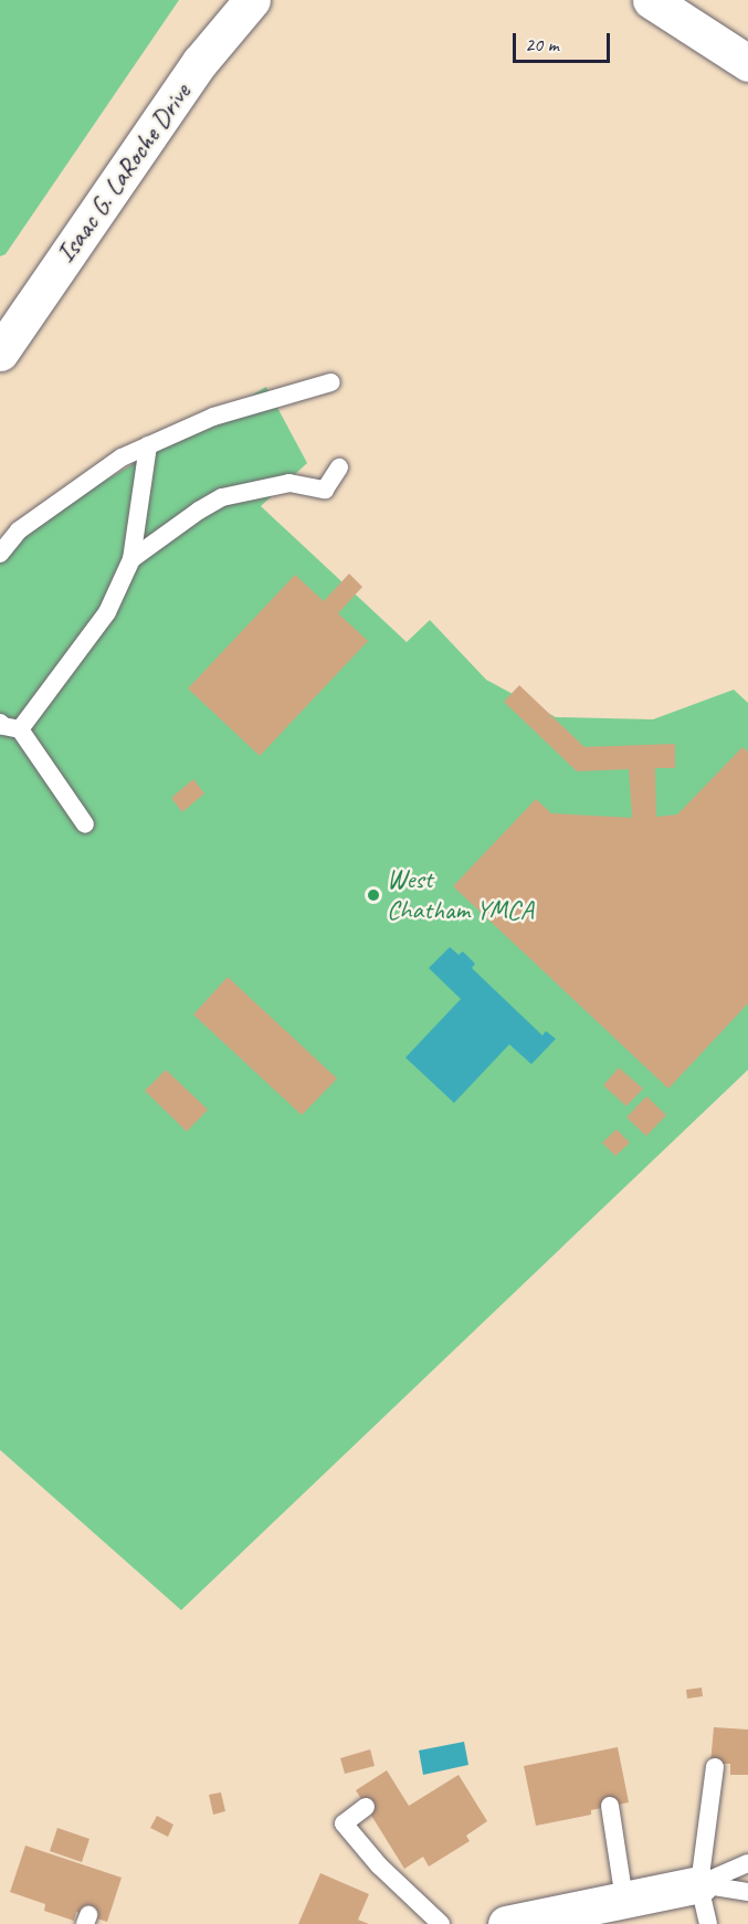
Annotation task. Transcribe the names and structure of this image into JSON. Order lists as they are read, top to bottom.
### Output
{
  "streets": {
    "street": ["Isaac G. LaRoche Drive"]
  },
  "places": ["West Chatham YMCA"],
  "scale_bar": "20 m"
}
